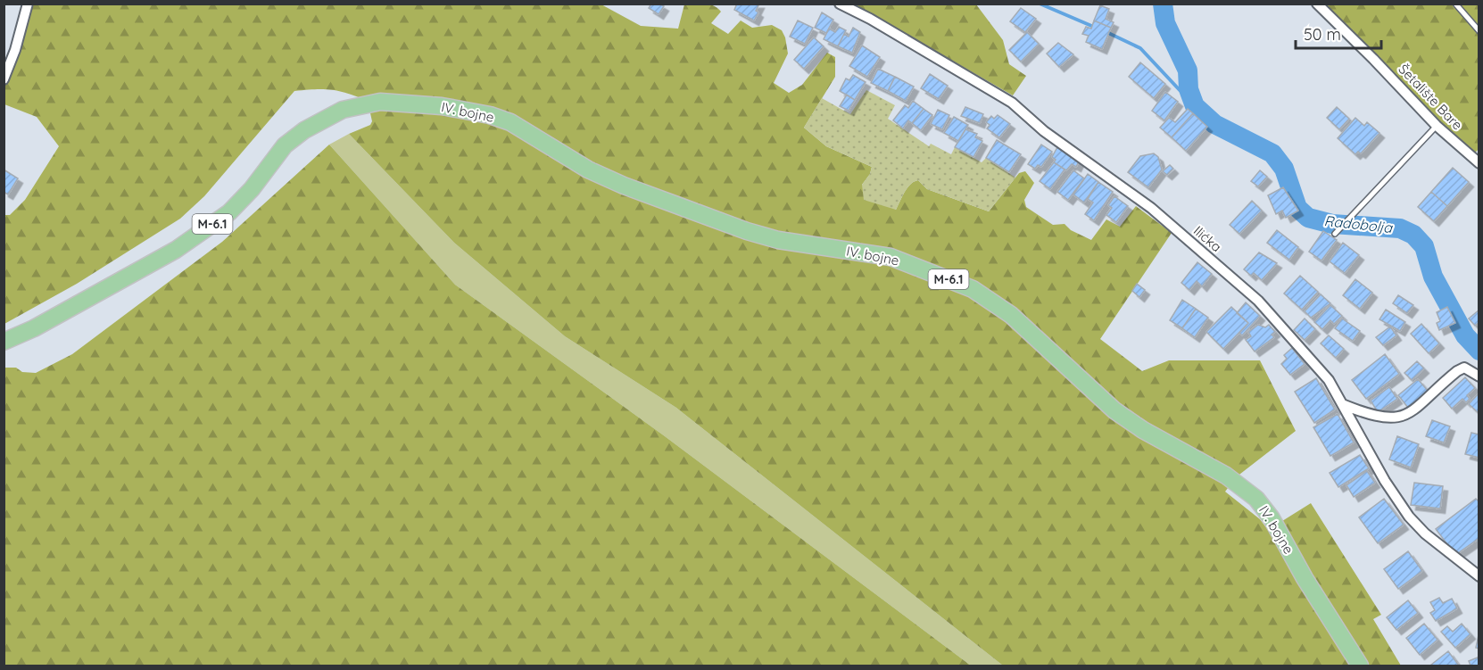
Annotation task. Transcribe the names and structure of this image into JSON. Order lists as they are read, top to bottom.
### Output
{
  "streets": {
    "main road": ["IV. bojne", "M-6.1"],
    "street": ["Šetalište Bare", "Ilićka"]
  },
  "water": ["Radobolja"],
  "scale_bar": "50 m"
}
